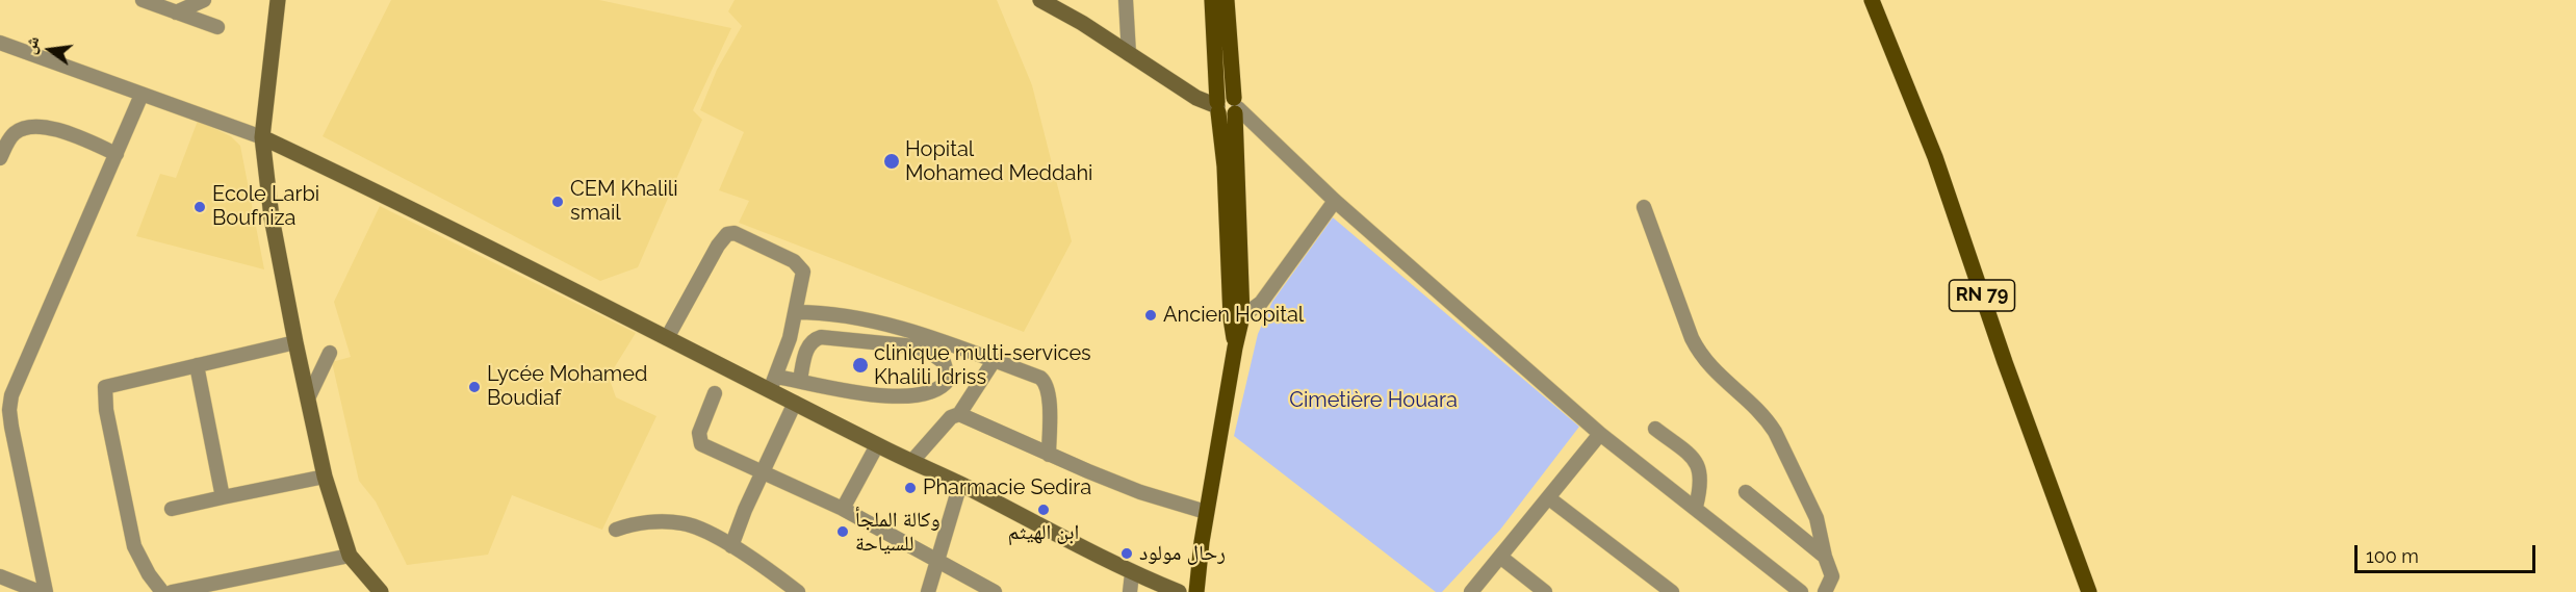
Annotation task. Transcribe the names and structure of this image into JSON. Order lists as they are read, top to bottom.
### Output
{
  "streets": {
    "main road": ["RN 79"]
  },
  "parks": ["Cimetière Houara"],
  "places": [
    "Hopital Mohamed Meddahi",
    "CEM Khalili smail",
    "Ecole Larbi Boufniza",
    "Ancien Hopital",
    "clinique multi-services Khalili Idriss",
    "Lycée Mohamed Boudiaf",
    "Pharmacie Sedira",
    "ابن الهيثم",
    "وكالة الملجأ للسياحة",
    "رحال مولود"
  ],
  "scale_bar": "100 m",
  "north": "left"
}
